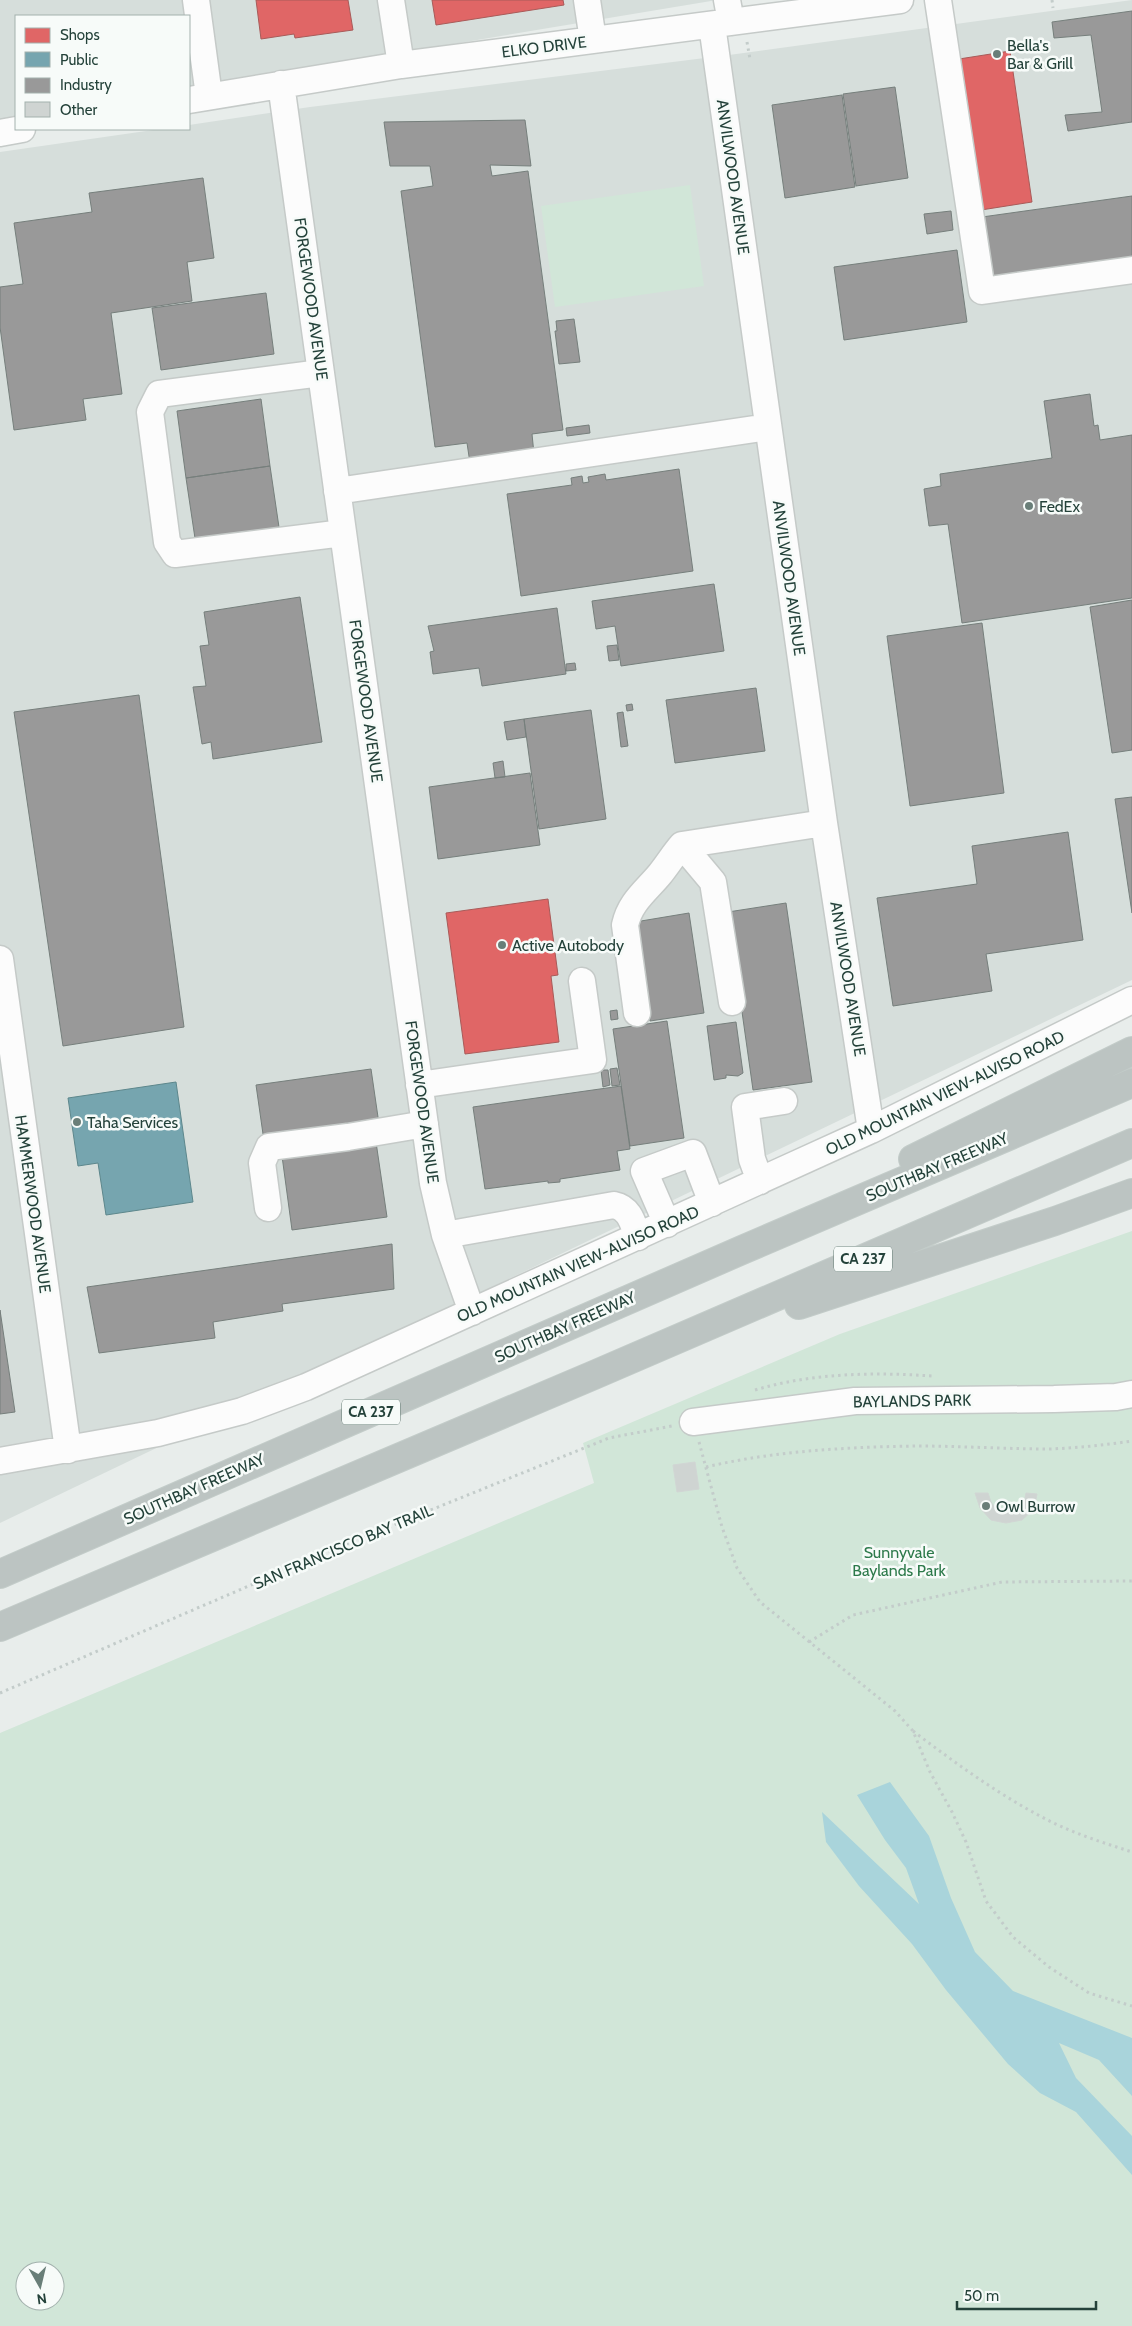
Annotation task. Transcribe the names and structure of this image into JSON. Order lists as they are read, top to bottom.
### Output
{
  "streets": {
    "highway": ["SOUTHBAY FREEWAY", "CA 237"],
    "street": [
      "ELKO DRIVE",
      "ANVILWOOD AVENUE",
      "FORGEWOOD AVENUE",
      "OLD MOUNTAIN VIEW-ALVISO ROAD",
      "HAMMERWOOD AVENUE",
      "BAYLANDS PARK"
    ],
    "path": ["SAN FRANCISCO BAY TRAIL"]
  },
  "crossings": [
    ["ELKO DRIVE", "ANVILWOOD AVENUE"],
    ["ELKO DRIVE", "FORGEWOOD AVENUE"],
    ["ANVILWOOD AVENUE", "OLD MOUNTAIN VIEW-ALVISO ROAD"],
    ["FORGEWOOD AVENUE", "OLD MOUNTAIN VIEW-ALVISO ROAD"],
    ["OLD MOUNTAIN VIEW-ALVISO ROAD", "HAMMERWOOD AVENUE"],
    ["BAYLANDS PARK", "SAN FRANCISCO BAY TRAIL"]
  ],
  "parks": ["Sunnyvale Baylands Park"],
  "places": [
    "Bella's Bar & Grill",
    "FedEx",
    "Active Autobody",
    "Taha Services",
    "Owl Burrow"
  ],
  "legend": [
    "Shops",
    "Public",
    "Industry",
    "Other"
  ],
  "scale_bar": "50 m",
  "north": "bottom"
}
